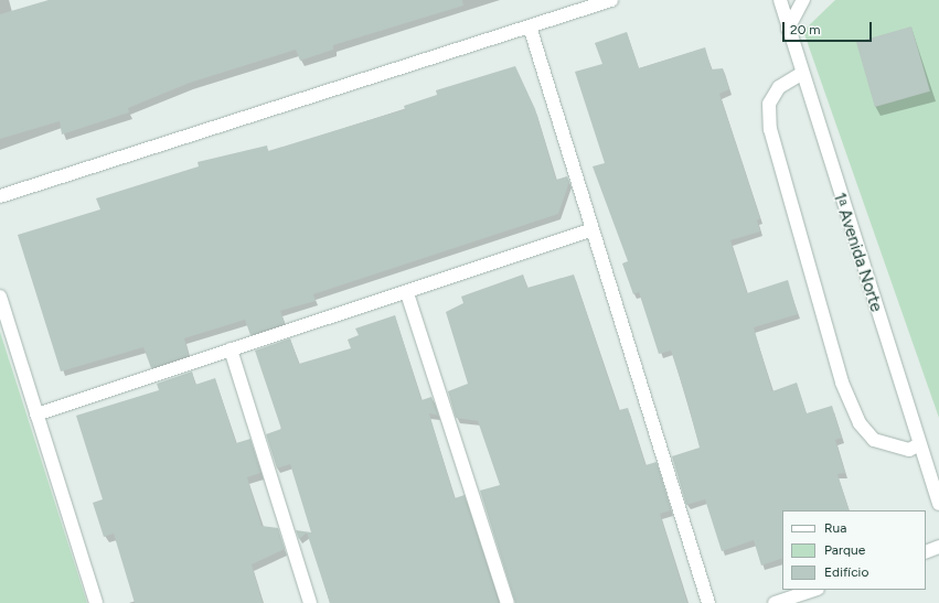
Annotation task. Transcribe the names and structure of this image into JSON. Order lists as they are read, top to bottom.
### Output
{
  "streets": {
    "street": ["1ᵃ Avenida Norte"]
  },
  "legend": ["Rua", "Parque", "Edifício"],
  "scale_bar": "20 m"
}
